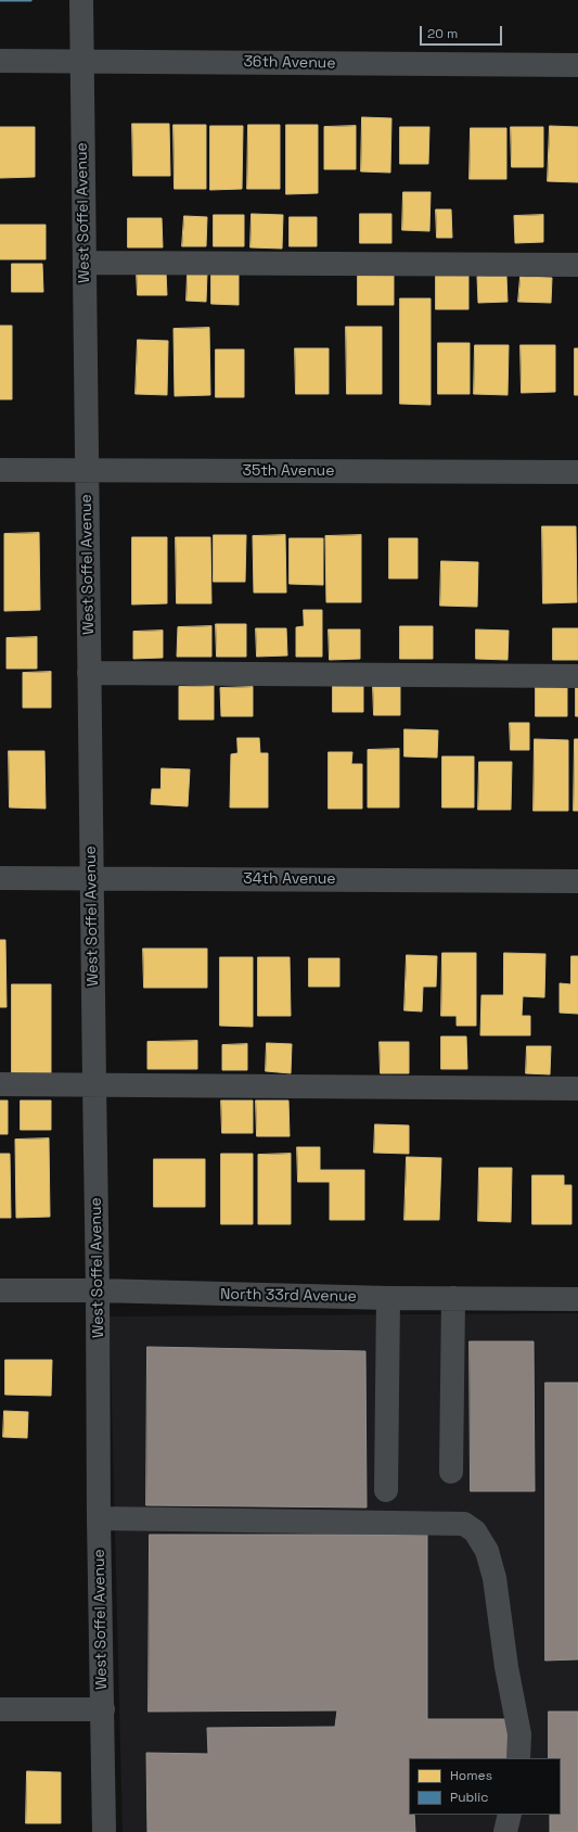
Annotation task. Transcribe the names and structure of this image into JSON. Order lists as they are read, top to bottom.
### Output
{
  "streets": {
    "street": [
      "36th Avenue",
      "West Soffel Avenue",
      "35th Avenue",
      "34th Avenue",
      "North 33rd Avenue"
    ]
  },
  "crossings": [
    ["36th Avenue", "West Soffel Avenue"],
    ["West Soffel Avenue", "35th Avenue"],
    ["West Soffel Avenue", "34th Avenue"],
    ["West Soffel Avenue", "North 33rd Avenue"]
  ],
  "legend": ["Homes", "Public"],
  "scale_bar": "20 m"
}
